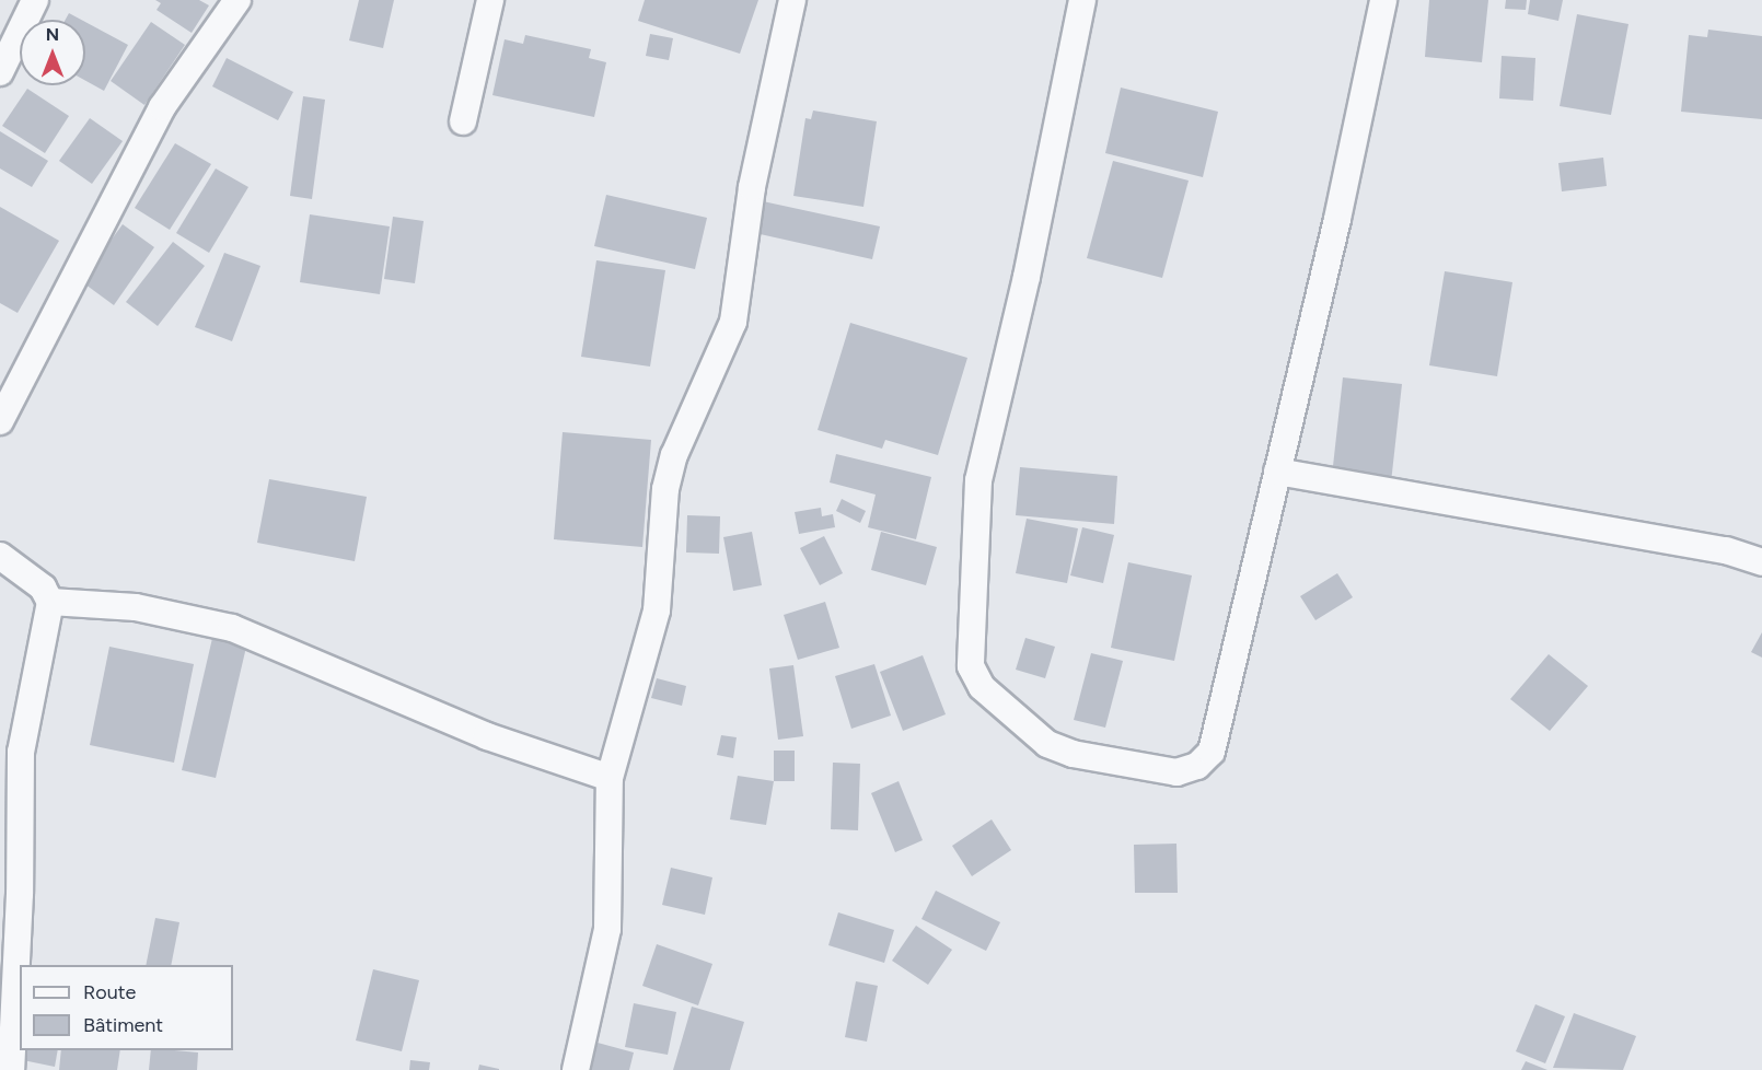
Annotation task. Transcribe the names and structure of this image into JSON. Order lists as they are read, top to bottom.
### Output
{
  "legend": ["Route", "Bâtiment"],
  "north": "top"
}
